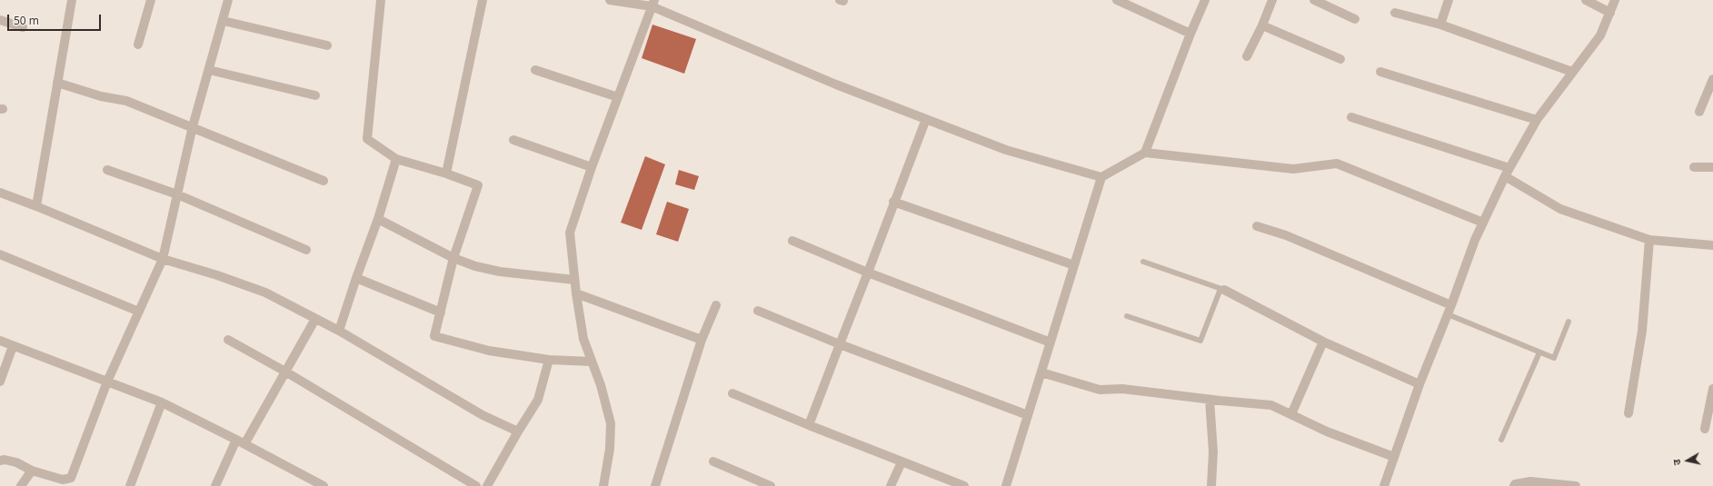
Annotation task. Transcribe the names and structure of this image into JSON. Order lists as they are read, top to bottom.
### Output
{
  "scale_bar": "50 m",
  "north": "left"
}
